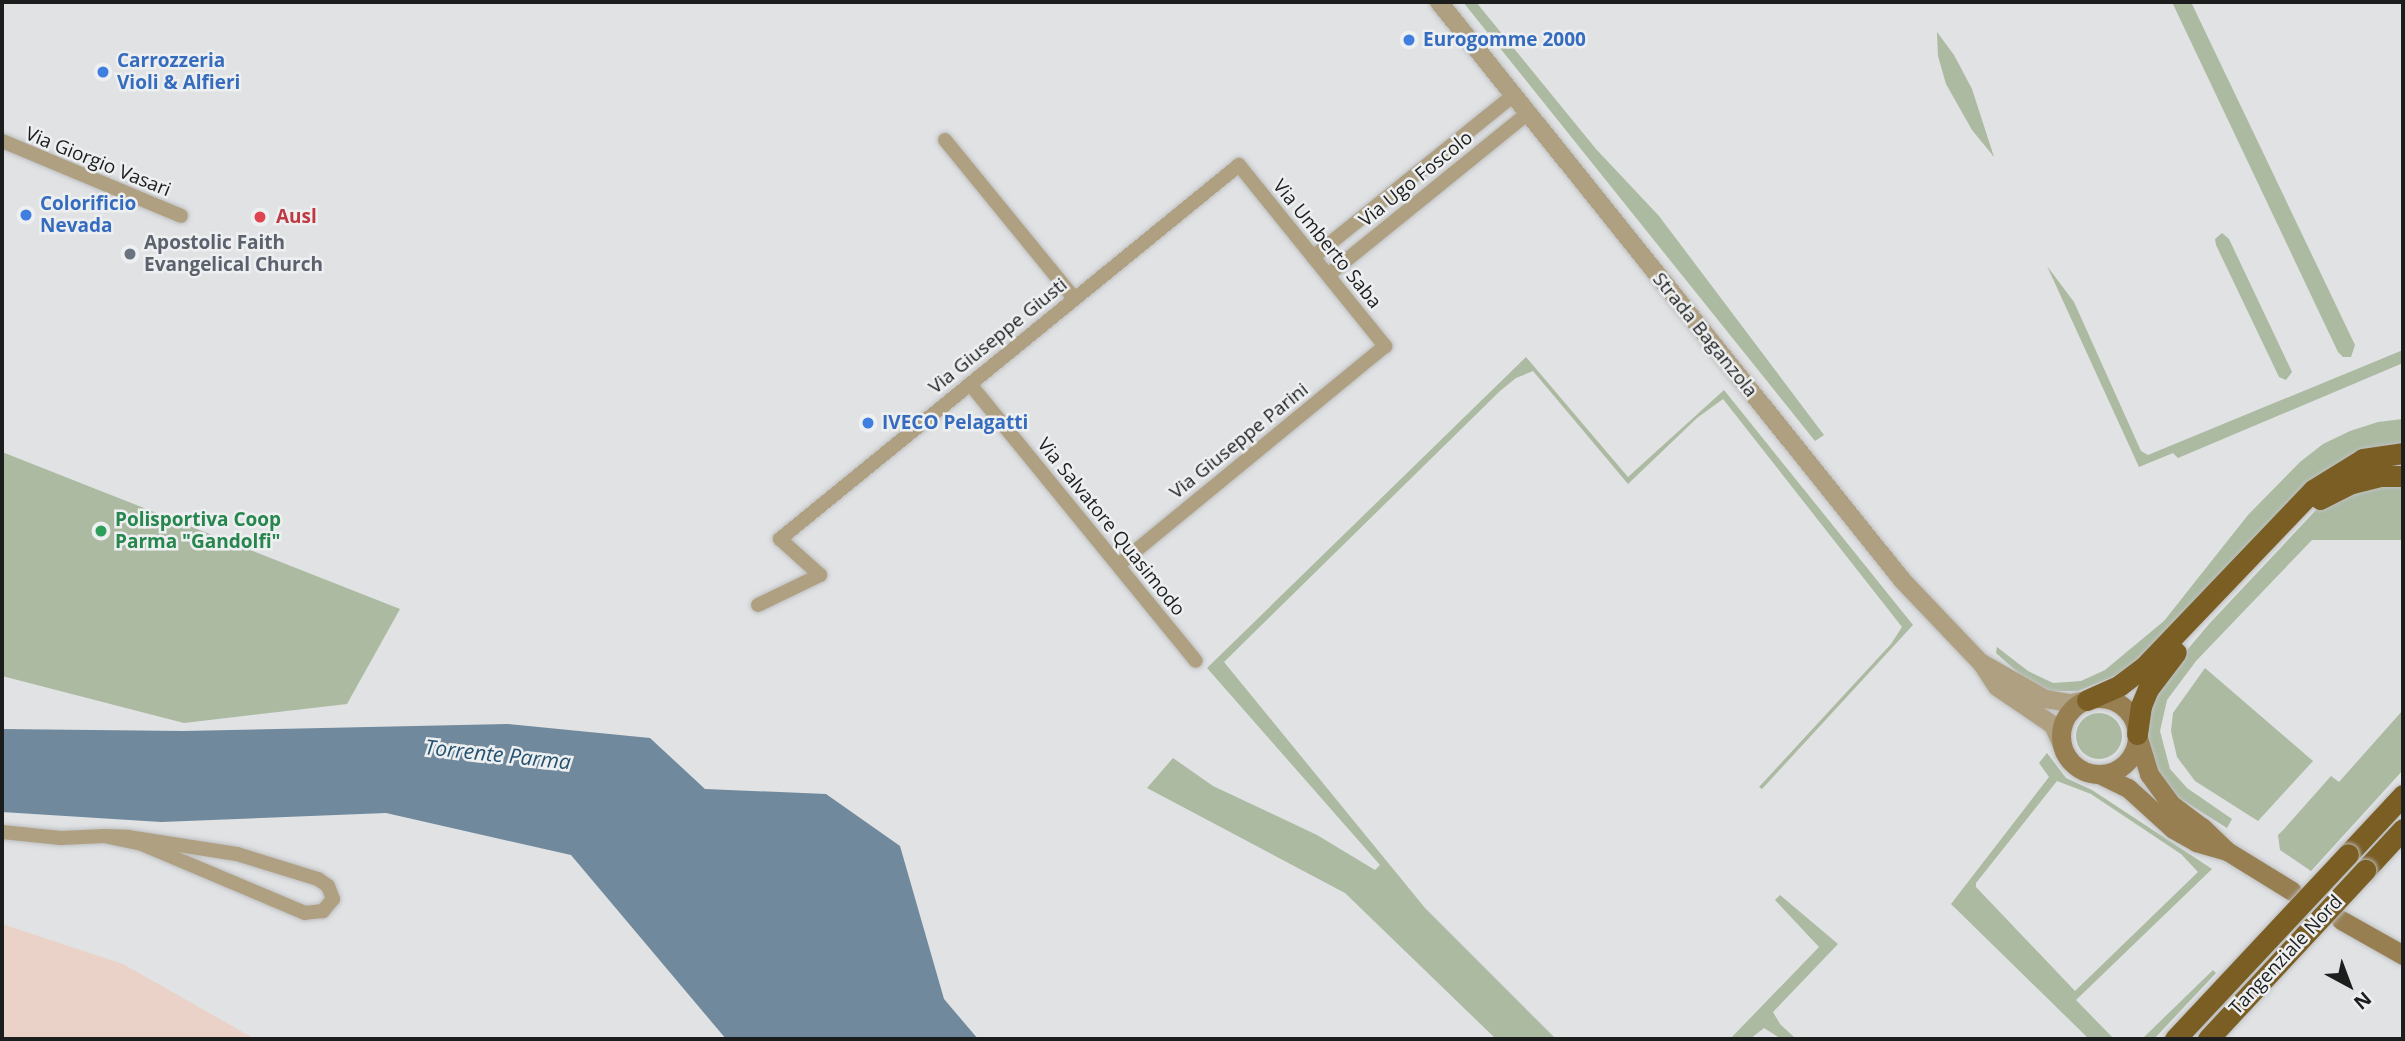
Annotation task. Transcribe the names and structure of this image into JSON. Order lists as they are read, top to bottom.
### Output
{
  "streets": {
    "highway": ["Tangenziale Nord"],
    "main road": ["Strada Baganzola"],
    "street": [
      "Via Giorgio Vasari",
      "Via Ugo Foscolo",
      "Via Umberto Saba",
      "Via Giuseppe Giusti",
      "Via Giuseppe Parini",
      "Via Salvatore Quasimodo"
    ]
  },
  "crossings": [
    ["Via Ugo Foscolo", "Via Umberto Saba"],
    ["Via Ugo Foscolo", "Strada Baganzola"],
    ["Via Umberto Saba", "Via Giuseppe Giusti"],
    ["Via Umberto Saba", "Via Giuseppe Parini"],
    ["Via Giuseppe Giusti", "Via Salvatore Quasimodo"],
    ["Via Giuseppe Parini", "Via Salvatore Quasimodo"]
  ],
  "water": ["Torrente Parma"],
  "places": [
    "Eurogomme 2000",
    "Carrozzeria Violi & Alfieri",
    "Colorificio Nevada",
    "Ausl",
    "Apostolic Faith Evangelical Church",
    "IVECO Pelagatti",
    "Polisportiva Coop Parma \"Gandolfi\""
  ],
  "north": "bottom right"
}
